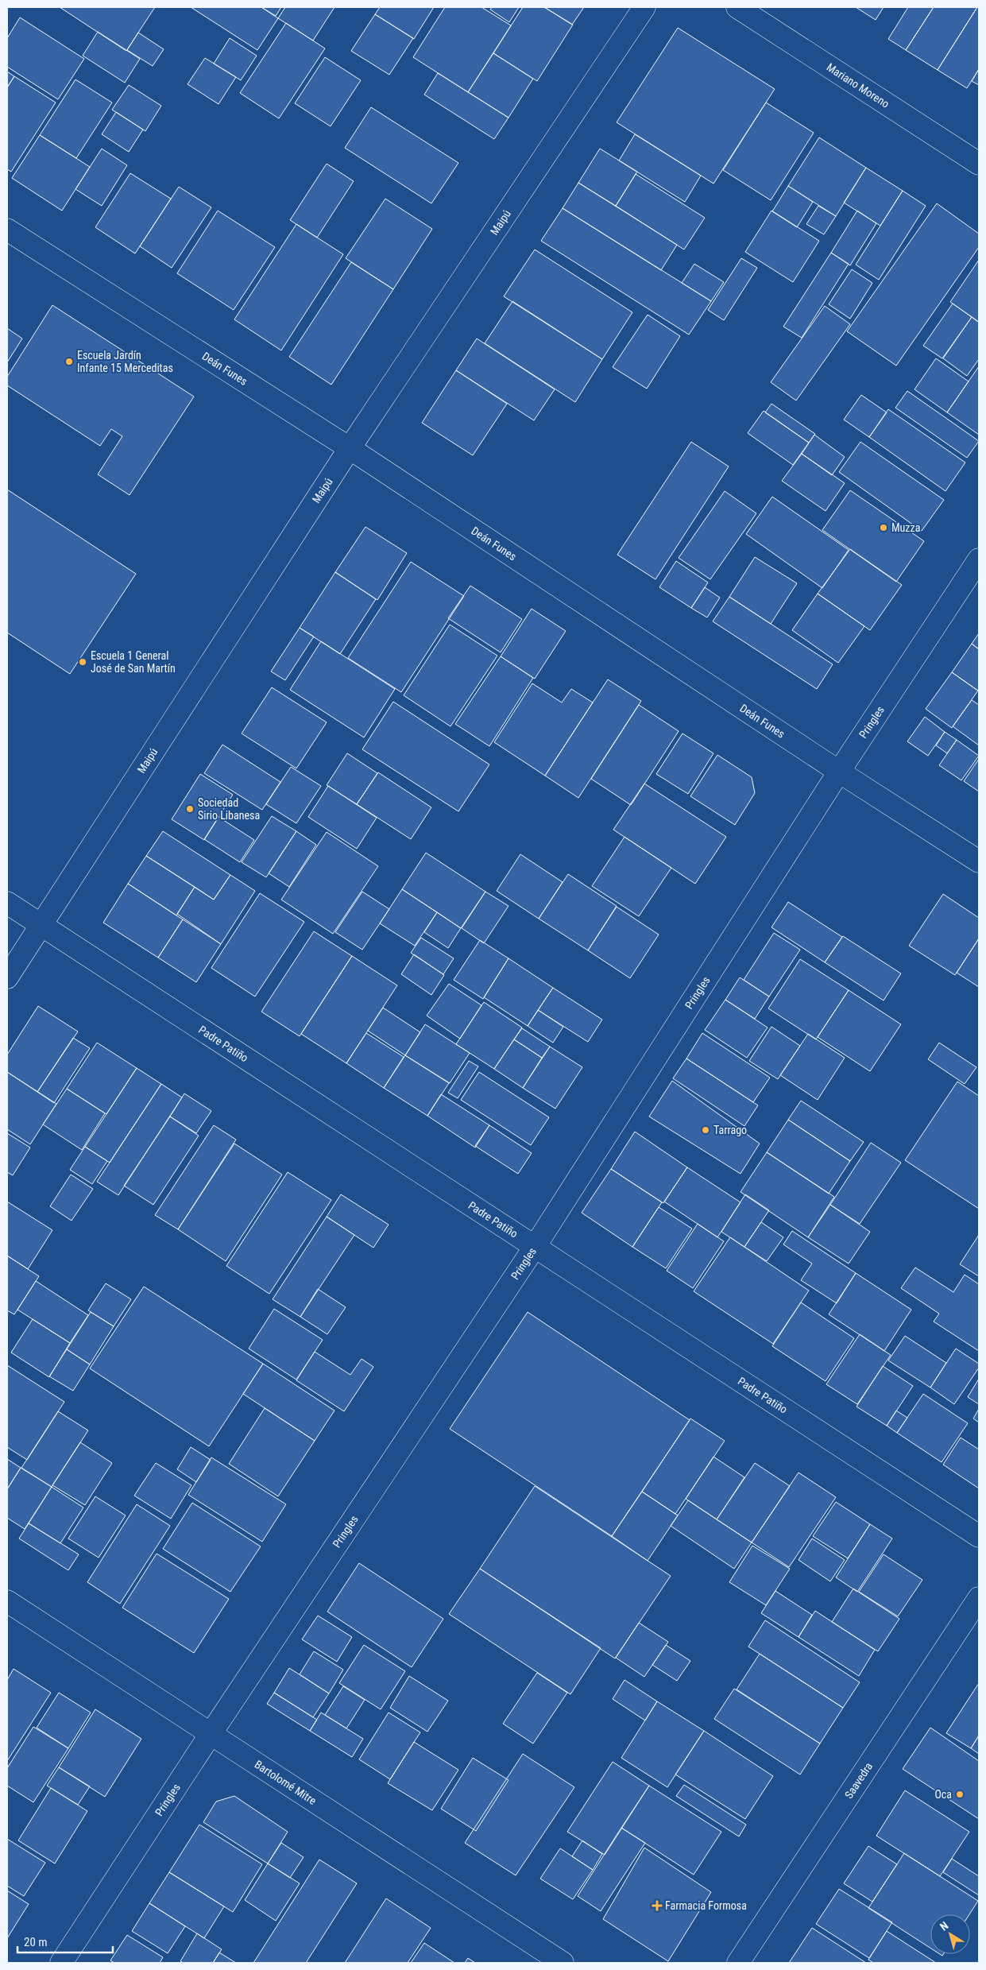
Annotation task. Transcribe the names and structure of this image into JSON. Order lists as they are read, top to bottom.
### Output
{
  "streets": {
    "street": [
      "Mariano Moreno",
      "Maipú",
      "Deán Funes",
      "Pringles",
      "Padre Patiño",
      "Saavedra",
      "Bartolomé Mitre"
    ]
  },
  "crossings": [
    ["Maipú", "Deán Funes"],
    ["Maipú", "Padre Patiño"],
    ["Deán Funes", "Pringles"],
    ["Pringles", "Padre Patiño"],
    ["Pringles", "Bartolomé Mitre"]
  ],
  "places": {
    "other": [
      "Escuela Jardín Infante 15 Merceditas",
      "Muzza",
      "Escuela 1 General José de San Martín",
      "Sociedad Sirio Libanesa",
      "Tarrago",
      "Oca"
    ],
    "health": ["Farmacia Formosa"]
  },
  "scale_bar": "20 m",
  "north": "top left"
}
